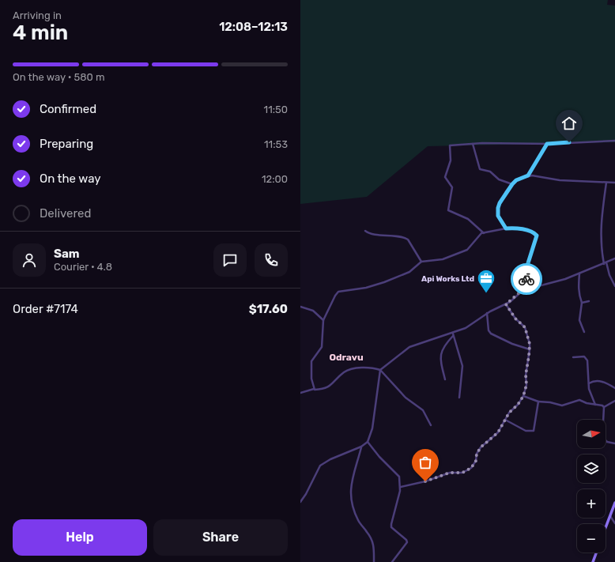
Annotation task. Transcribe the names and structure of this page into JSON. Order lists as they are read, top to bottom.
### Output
{
  "districts": ["Odravu"],
  "places": {
    "office": ["Api Works Ltd"]
  },
  "north": "right",
  "page": {
    "heading": ["4 min", "Arriving in", "12:08–12:13"],
    "panel": [
      "Sam",
      "Courier · 4.8",
      "Order #7174",
      "$17.60"
    ],
    "bar": "On the way · 580 m",
    "list": [
      ["Confirmed", "11:50"],
      ["Preparing", "11:53"],
      ["On the way", "12:00"],
      "Delivered"
    ],
    "map_buttons": ["+", "−"],
    "buttons": ["Help", "Share"]
  }
}
